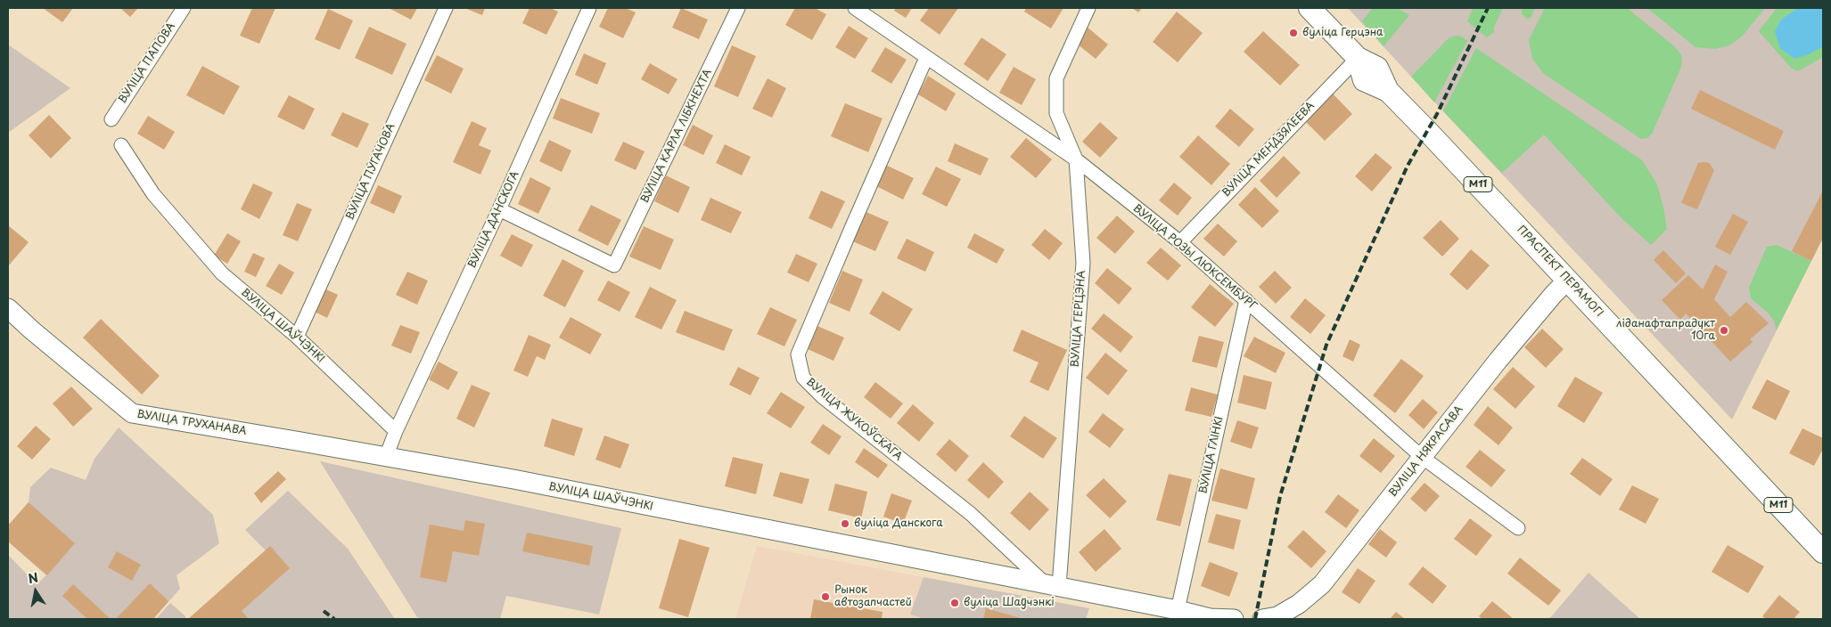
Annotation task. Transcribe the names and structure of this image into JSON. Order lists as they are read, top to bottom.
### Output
{
  "streets": {
    "main road": [
      "М11",
      "ПРАСПЕКТ ПЕРАМОГІ",
      "ВУЛІЦА ШАЎЧЭНКІ",
      "ВУЛІЦА ТРУХАНАВА",
      "ВУЛІЦА НЯКРАСАВА"
    ],
    "street": [
      "ВУЛІЦА ПАПОВА",
      "ВУЛІЦА КАРЛА ЛІБКНЕХТА",
      "ВУЛІЦА МЕНДЗЯЛЕЕВА",
      "ВУЛІЦА ПУГАЧОВА",
      "ВУЛІЦА ДАНСКОГА",
      "ВУЛІЦА РОЗЫ ЛЮКСЕМБУРГ",
      "ВУЛІЦА ГЕРЦЭНА",
      "ВУЛІЦА ЖУКОЎСКАГА",
      "ВУЛІЦА ГЛІНКІ"
    ]
  },
  "crossings": [
    ["ВУЛІЦА КАРЛА ЛІБКНЕХТА", "ВУЛІЦА ДАНСКОГА"],
    ["ВУЛІЦА МЕНДЗЯЛЕЕВА", "ВУЛІЦА РОЗЫ ЛЮКСЕМБУРГ"],
    ["ВУЛІЦА МЕНДЗЯЛЕЕВА", "ПРАСПЕКТ ПЕРАМОГІ"],
    ["ВУЛІЦА ПУГАЧОВА", "ВУЛІЦА ШАЎЧЭНКІ"],
    ["ВУЛІЦА ДАНСКОГА", "ВУЛІЦА ШАЎЧЭНКІ"],
    ["ВУЛІЦА РОЗЫ ЛЮКСЕМБУРГ", "ВУЛІЦА ГЕРЦЭНА"],
    ["ВУЛІЦА РОЗЫ ЛЮКСЕМБУРГ", "ВУЛІЦА ЖУКОЎСКАГА"],
    ["ВУЛІЦА РОЗЫ ЛЮКСЕМБУРГ", "ВУЛІЦА НЯКРАСАВА"],
    ["ВУЛІЦА РОЗЫ ЛЮКСЕМБУРГ", "ВУЛІЦА ГЛІНКІ"],
    ["ПРАСПЕКТ ПЕРАМОГІ", "ВУЛІЦА НЯКРАСАВА"],
    ["ВУЛІЦА ГЕРЦЭНА", "ВУЛІЦА ШАЎЧЭНКІ"],
    ["ВУЛІЦА ГЕРЦЭНА", "ВУЛІЦА ЖУКОЎСКАГА"],
    ["ВУЛІЦА ШАЎЧЭНКІ", "ВУЛІЦА ЖУКОЎСКАГА"],
    ["ВУЛІЦА ШАЎЧЭНКІ", "ВУЛІЦА ТРУХАНАВА"],
    ["ВУЛІЦА ШАЎЧЭНКІ", "ВУЛІЦА ГЛІНКІ"]
  ],
  "places": [
    "вуліца Герцэна",
    "ліданафтапрадукт 10га",
    "вуліца Данскога",
    "Рынок автозапчастей",
    "вуліца Шаўчэнкі"
  ],
  "north": "top"
}
